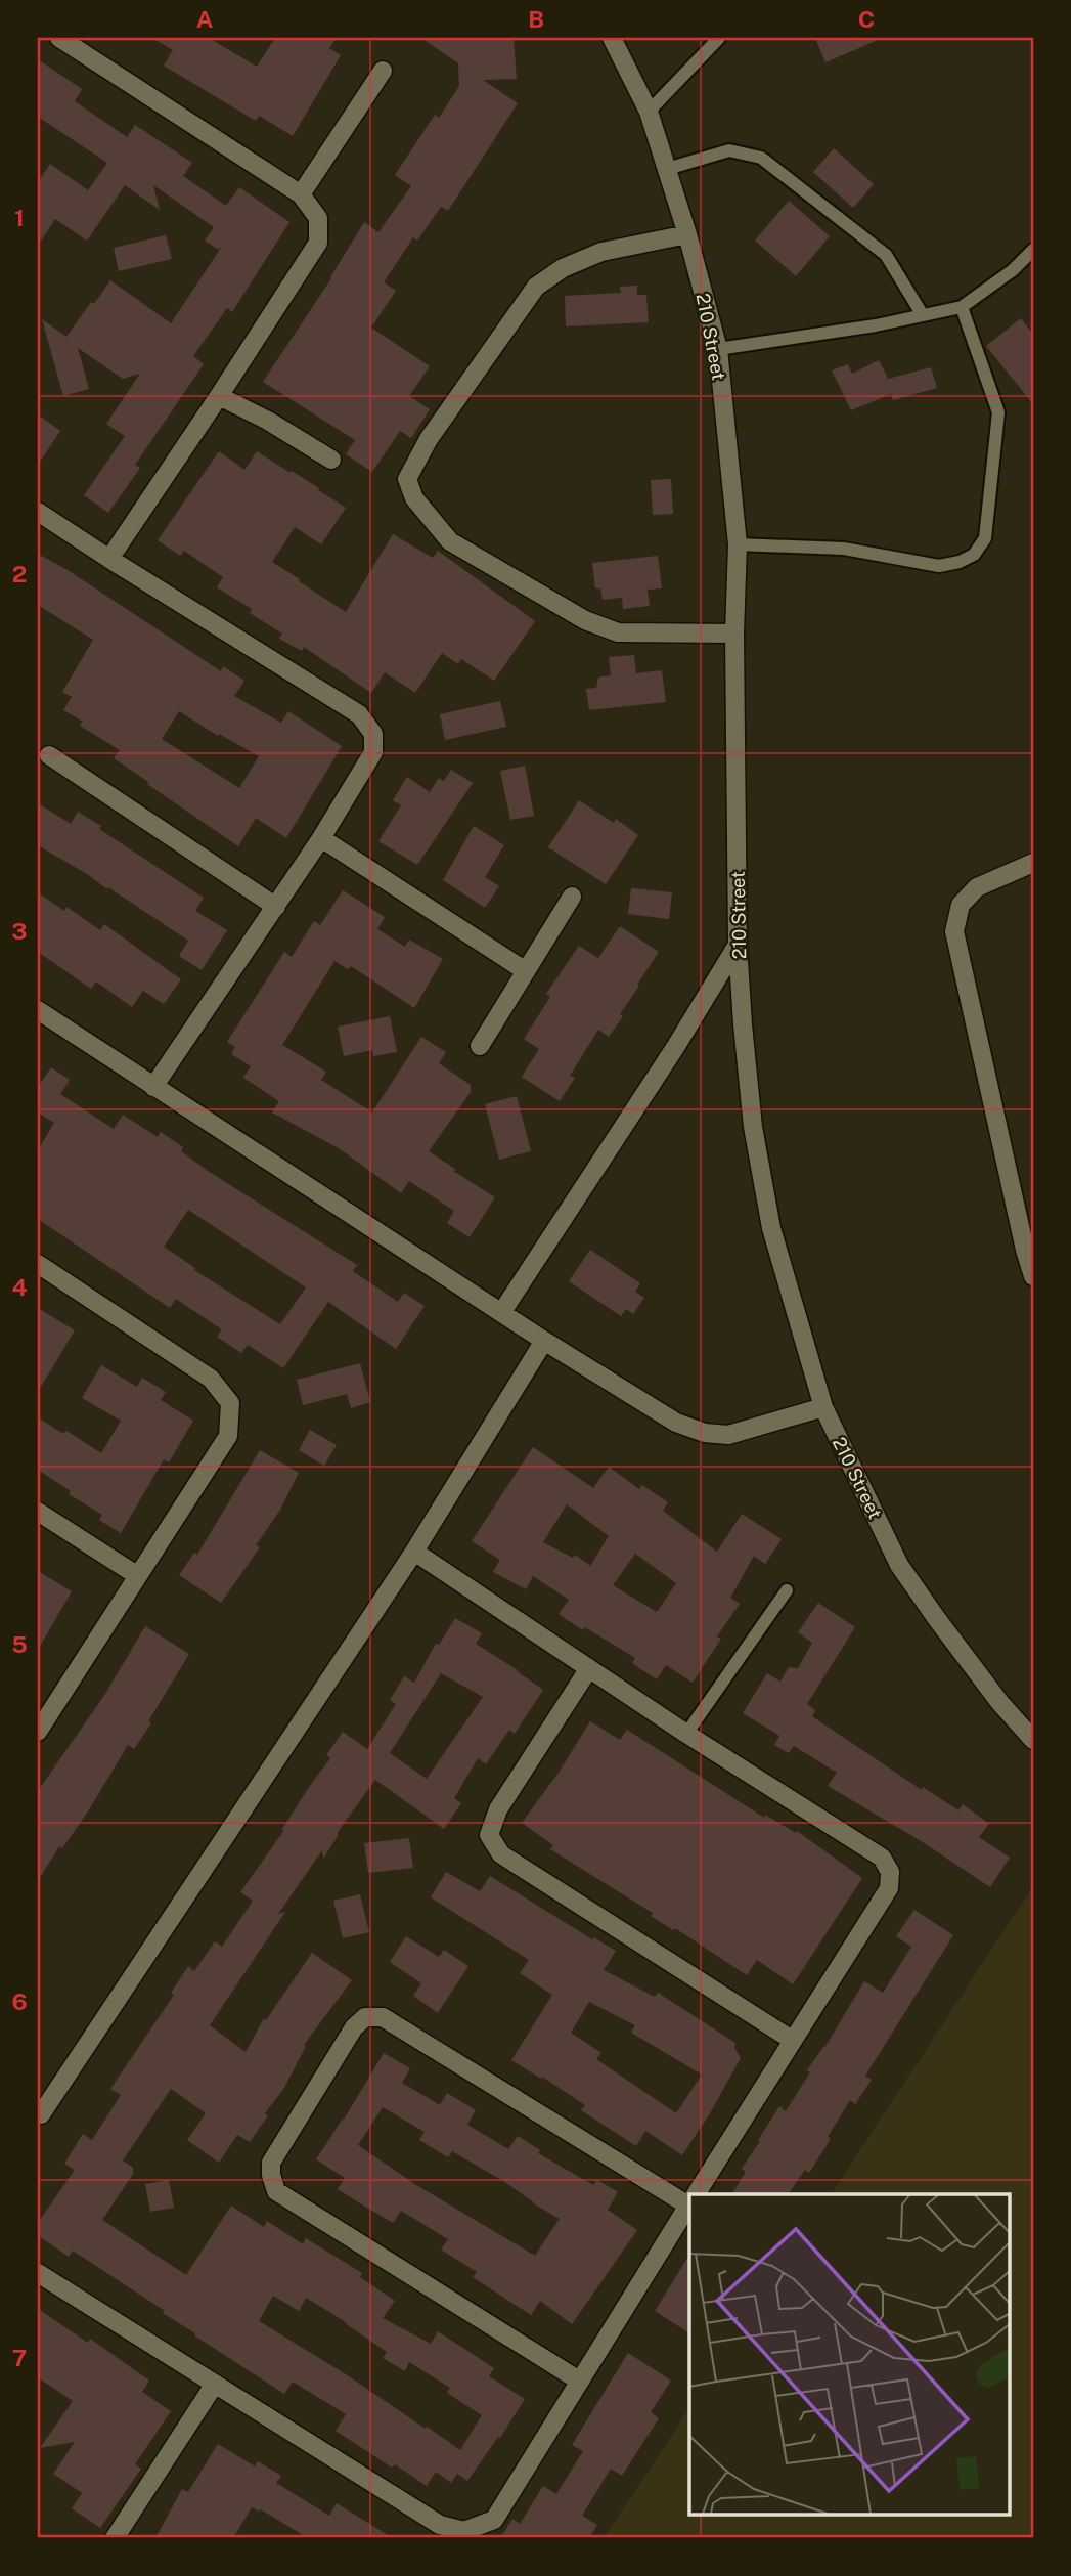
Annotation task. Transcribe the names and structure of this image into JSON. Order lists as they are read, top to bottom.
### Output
{
  "streets": {
    "street": ["210 Street"]
  },
  "grid": {
    "columns": ["A", "B", "C"],
    "rows": [
      "1",
      "2",
      "3",
      "4",
      "5",
      "6",
      "7"
    ]
  }
}
